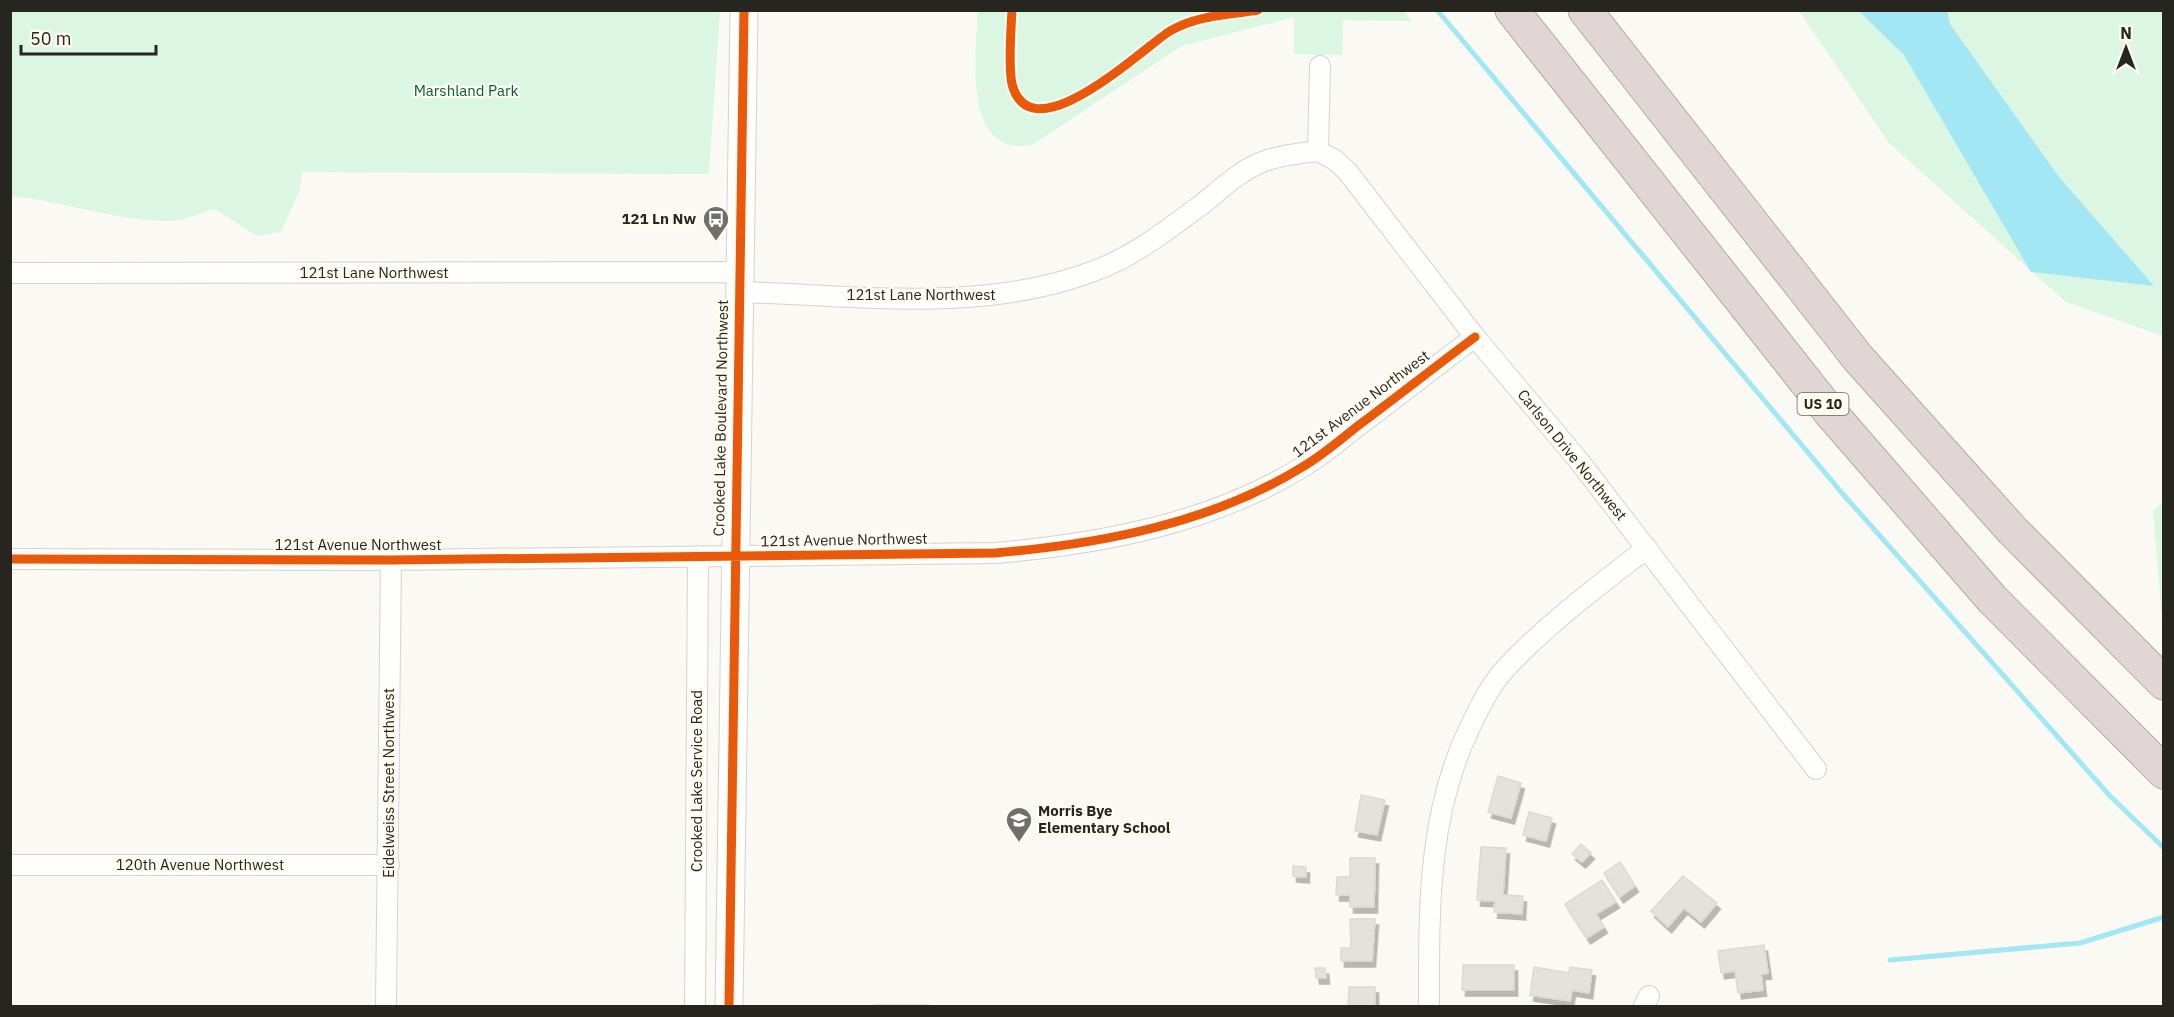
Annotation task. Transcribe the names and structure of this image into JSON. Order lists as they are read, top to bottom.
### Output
{
  "streets": {
    "highway": ["US 10"],
    "street": [
      "121st Lane Northwest",
      "121st Avenue Northwest",
      "Crooked Lake Boulevard Northwest",
      "Carlson Drive Northwest",
      "Crooked Lake Service Road",
      "Eidelweiss Street Northwest",
      "120th Avenue Northwest"
    ]
  },
  "crossings": [
    ["121st Lane Northwest", "Crooked Lake Boulevard Northwest"],
    ["121st Lane Northwest", "Carlson Drive Northwest"],
    ["121st Avenue Northwest", "Crooked Lake Boulevard Northwest"],
    ["121st Avenue Northwest", "Carlson Drive Northwest"],
    ["121st Avenue Northwest", "Crooked Lake Service Road"],
    ["121st Avenue Northwest", "Eidelweiss Street Northwest"],
    ["Eidelweiss Street Northwest", "120th Avenue Northwest"]
  ],
  "parks": ["Marshland Park"],
  "places": {
    "bus stop": ["121 Ln Nw"],
    "school or university": ["Morris Bye Elementary School"]
  },
  "scale_bar": "50 m",
  "north": "top"
}
